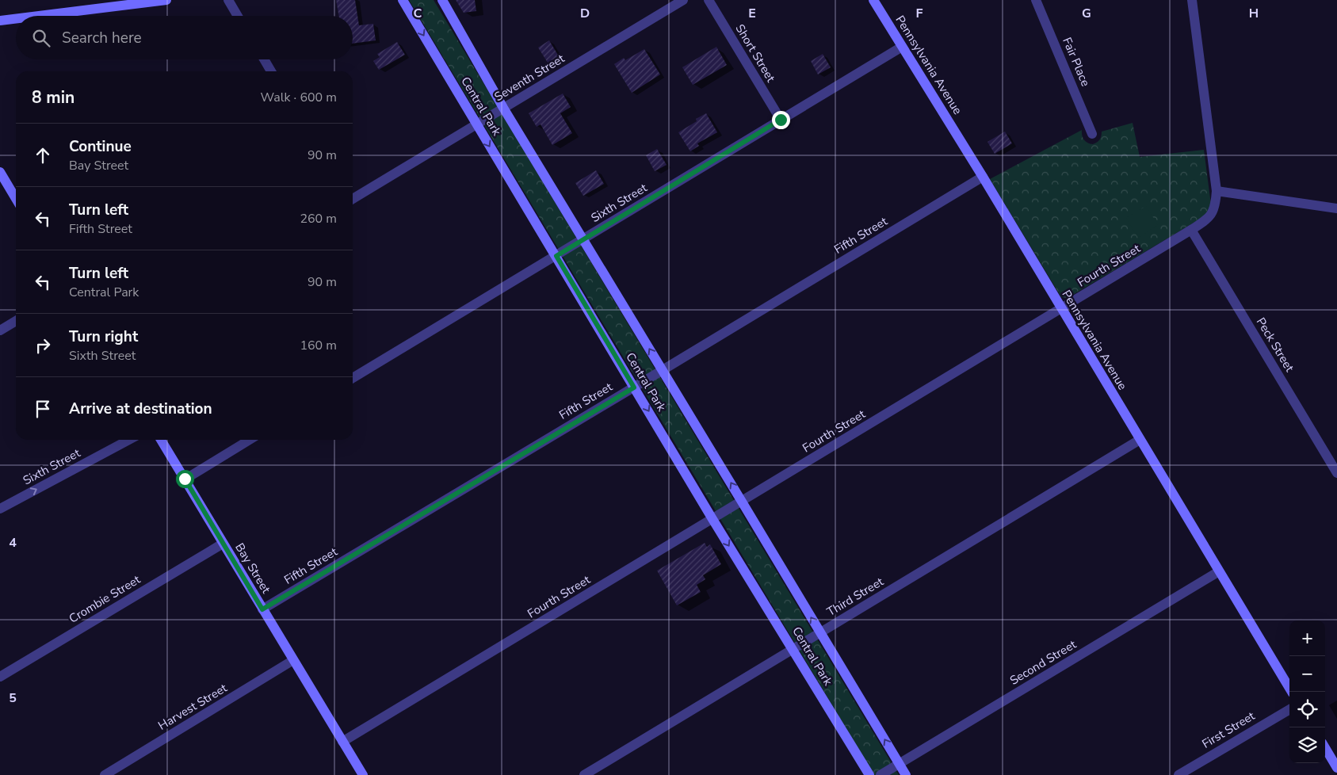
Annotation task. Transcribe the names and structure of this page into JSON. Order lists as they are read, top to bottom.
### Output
{
  "streets": {
    "main road": ["Pennsylvania Avenue", "Central Park", "Bay Street"],
    "street": [
      "Short Street",
      "Fair Place",
      "Seventh Street",
      "Sixth Street",
      "Fifth Street",
      "Fourth Street",
      "Peck Street",
      "Third Street",
      "Crombie Street",
      "Second Street",
      "Harvest Street",
      "First Street"
    ]
  },
  "crossings": [
    ["Short Street", "Sixth Street"],
    ["Pennsylvania Avenue", "Sixth Street"],
    ["Pennsylvania Avenue", "Fifth Street"],
    ["Pennsylvania Avenue", "Fourth Street"],
    ["Pennsylvania Avenue", "Third Street"],
    ["Pennsylvania Avenue", "Second Street"],
    ["Seventh Street", "Central Park"],
    ["Central Park", "Sixth Street"],
    ["Central Park", "Fifth Street"],
    ["Central Park", "Fourth Street"],
    ["Central Park", "Third Street"],
    ["Central Park", "Second Street"],
    ["Fifth Street", "Bay Street"],
    ["Fourth Street", "Peck Street"],
    ["Fourth Street", "Bay Street"],
    ["Bay Street", "Crombie Street"],
    ["Bay Street", "Harvest Street"]
  ],
  "page": {
    "search": "Search here",
    "heading": ["8 min", "Walk · 600 m"],
    "list": [
      ["Continue", "Bay Street", "90 m"],
      ["Turn left", "Fifth Street", "260 m"],
      ["Turn left", "Central Park", "90 m"],
      ["Turn right", "Sixth Street", "160 m"],
      "Arrive at destination"
    ],
    "map_buttons": ["+", "−"]
  },
  "grid": {
    "columns": [
      "C",
      "D",
      "E",
      "F",
      "G",
      "H"
    ],
    "rows": ["4", "5"]
  }
}
